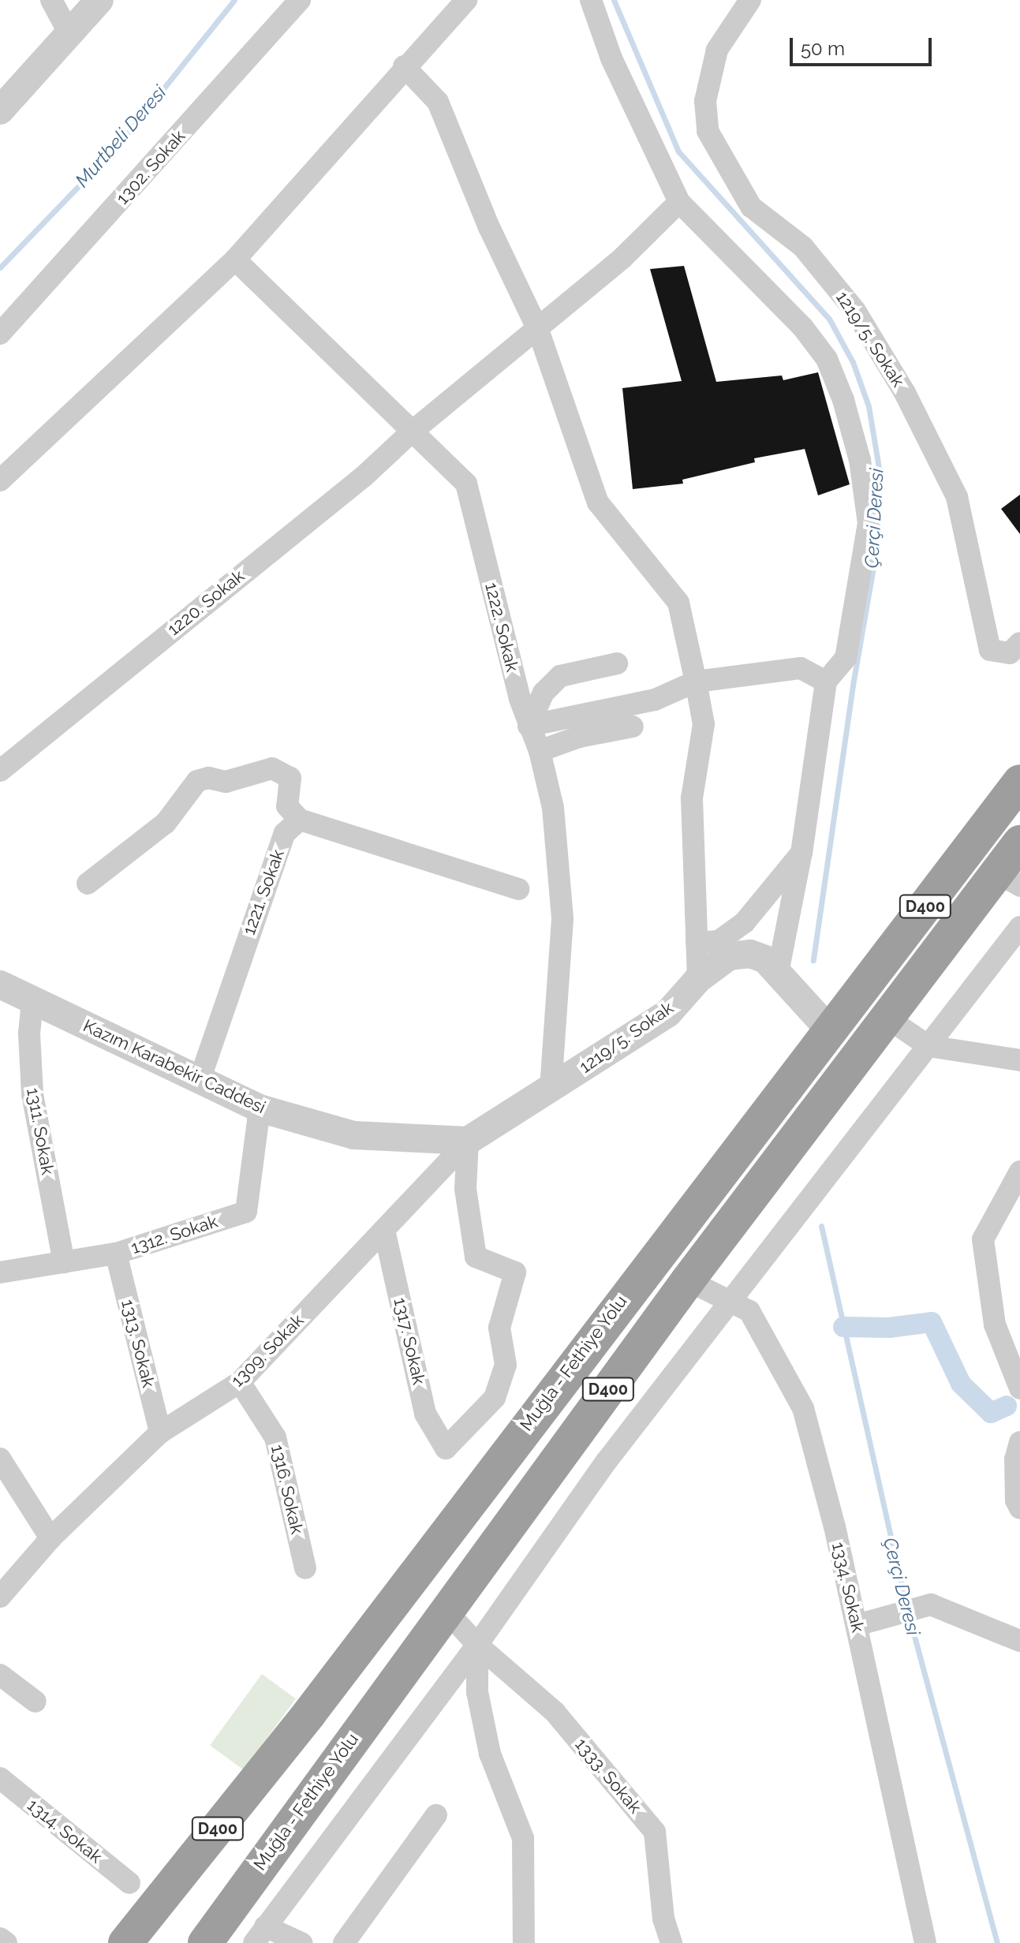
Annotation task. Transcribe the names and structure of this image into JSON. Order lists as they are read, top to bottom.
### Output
{
  "streets": {
    "highway": ["D400", "Muğla - Fethiye Yolu"],
    "street": [
      "1302. Sokak",
      "1219/5. Sokak",
      "1220. Sokak",
      "1222. Sokak",
      "1221. Sokak",
      "Kazım Karabekir Caddesi",
      "1311. Sokak",
      "1312. Sokak",
      "1317. Sokak",
      "1313. Sokak",
      "1309. Sokak",
      "1316. Sokak",
      "1334. Sokak",
      "1333. Sokak",
      "1314. Sokak"
    ]
  },
  "crossings": [
    ["1219/5. Sokak", "1222. Sokak"],
    ["1219/5. Sokak", "Kazım Karabekir Caddesi"],
    ["1219/5. Sokak", "1317. Sokak"],
    ["1219/5. Sokak", "1309. Sokak"],
    ["1219/5. Sokak", "Muğla - Fethiye Yolu"],
    ["1220. Sokak", "1222. Sokak"],
    ["1221. Sokak", "Kazım Karabekir Caddesi"],
    ["Kazım Karabekir Caddesi", "1311. Sokak"],
    ["Kazım Karabekir Caddesi", "1312. Sokak"],
    ["Kazım Karabekir Caddesi", "1317. Sokak"],
    ["Kazım Karabekir Caddesi", "1309. Sokak"],
    ["1311. Sokak", "1312. Sokak"],
    ["1312. Sokak", "1313. Sokak"],
    ["1317. Sokak", "1309. Sokak"],
    ["1313. Sokak", "1309. Sokak"],
    ["1309. Sokak", "1316. Sokak"],
    ["Muğla - Fethiye Yolu", "1334. Sokak"],
    ["Muğla - Fethiye Yolu", "1333. Sokak"]
  ],
  "water": ["Murtbeli Deresi", "Çerçi Deresi"],
  "scale_bar": "50 m"
}
